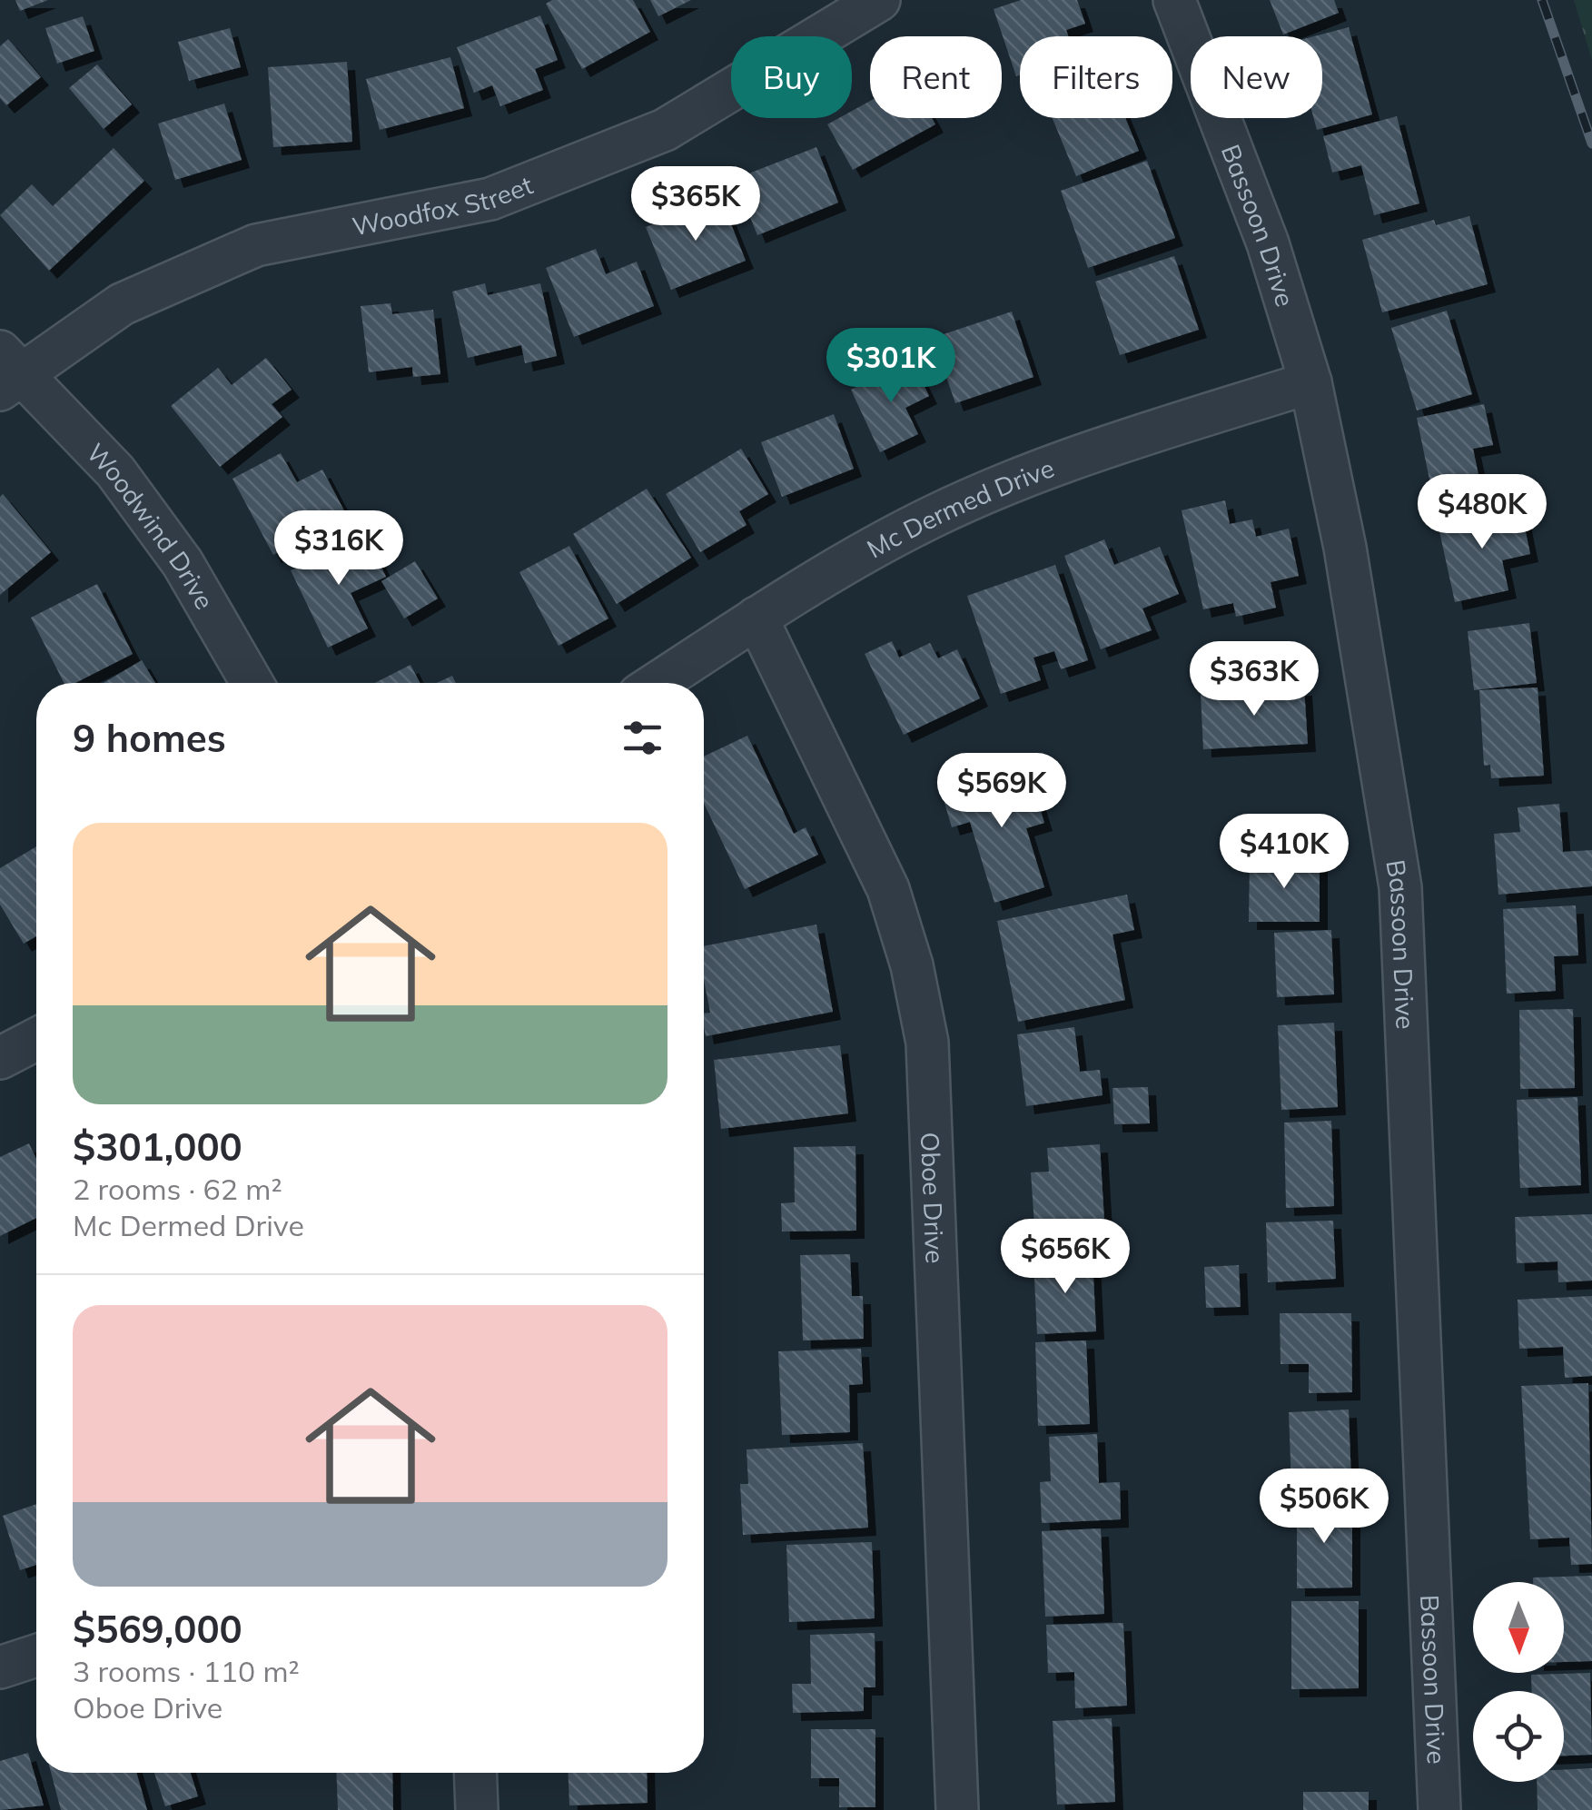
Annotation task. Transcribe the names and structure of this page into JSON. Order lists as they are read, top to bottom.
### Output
{
  "streets": {
    "street": [
      "Woodfox Street",
      "Bassoon Drive",
      "Mc Dermed Drive",
      "Woodwind Drive",
      "Oboe Drive"
    ]
  },
  "crossings": [
    ["Woodfox Street", "Woodwind Drive"],
    ["Bassoon Drive", "Mc Dermed Drive"],
    ["Mc Dermed Drive", "Oboe Drive"]
  ],
  "north": "bottom",
  "page": {
    "chip": [
      "Buy",
      "Rent",
      "Filters",
      "New"
    ],
    "price": [
      "$365K",
      "$301K",
      "$480K",
      "$316K",
      "$363K",
      "$569K",
      "$410K",
      "$656K",
      "$506K"
    ],
    "heading": "9 homes",
    "list": [
      {
        "name": "$301,000",
        "note": "2 rooms · 62 m² · Mc Dermed Drive"
      },
      {
        "name": "$569,000",
        "note": "3 rooms · 110 m² · Oboe Drive"
      }
    ]
  }
}
